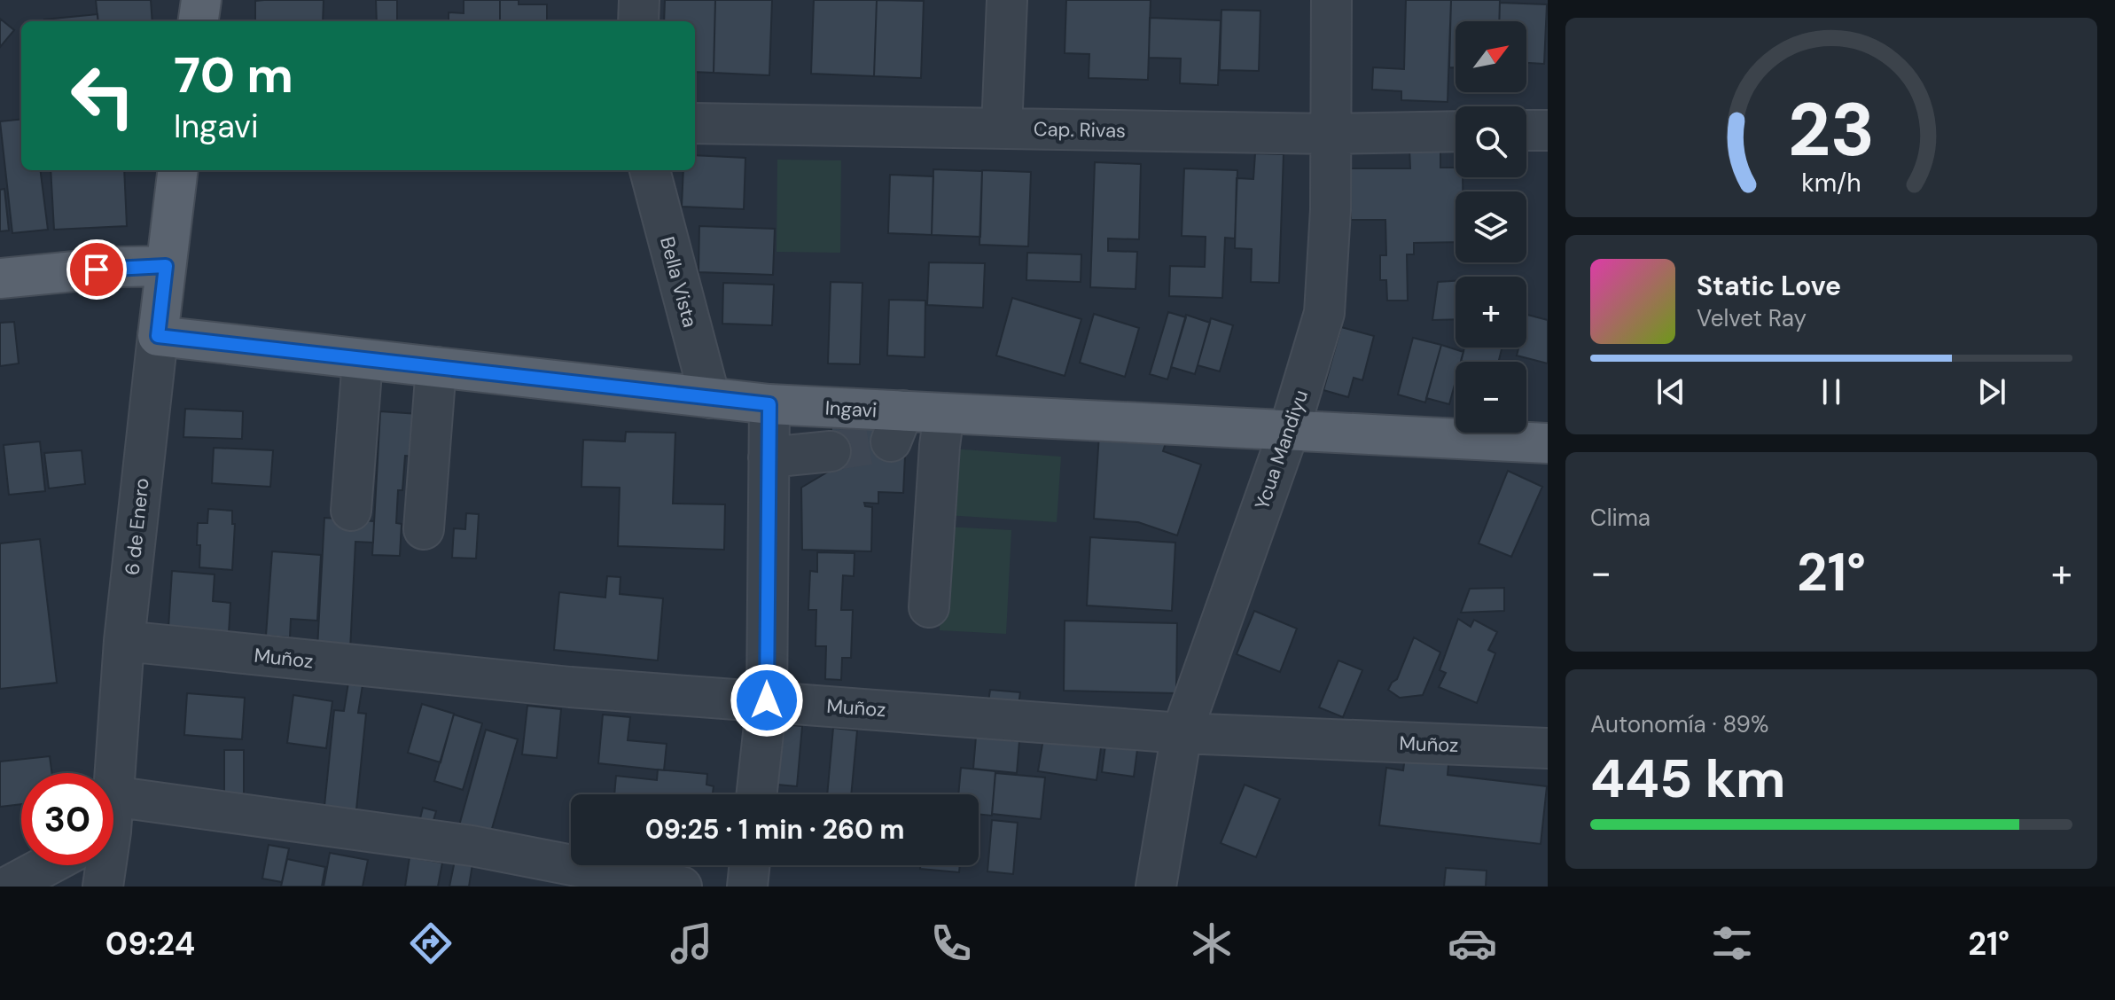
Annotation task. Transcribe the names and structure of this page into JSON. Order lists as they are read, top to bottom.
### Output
{
  "streets": {
    "main road": ["Ingavi", "6 de Enero"],
    "street": [
      "Cap. Rivas",
      "Bella Vista",
      "Ycua Mandiyu",
      "Muñoz"
    ]
  },
  "crossings": [
    ["Cap. Rivas", "Ycua Mandiyu"],
    ["Bella Vista", "Ingavi"],
    ["Ingavi", "Ycua Mandiyu"],
    ["Ingavi", "6 de Enero"],
    ["Ycua Mandiyu", "Muñoz"],
    ["6 de Enero", "Muñoz"]
  ],
  "north": "top right",
  "page": {
    "map_buttons": ["+", "−"],
    "turn": ["70 m", "Ingavi"],
    "song": ["Static Love", "Velvet Ray"],
    "tile": [
      "Clima",
      ["Autonomía · 89%", "445 km"]
    ],
    "heat": ["−", "21°", "+"],
    "limit": "30",
    "trip": "09:25 · 1 min · 260 m",
    "tabs": ["09:24", "21°"],
    "gauge": ["23", "km/h"]
  }
}
